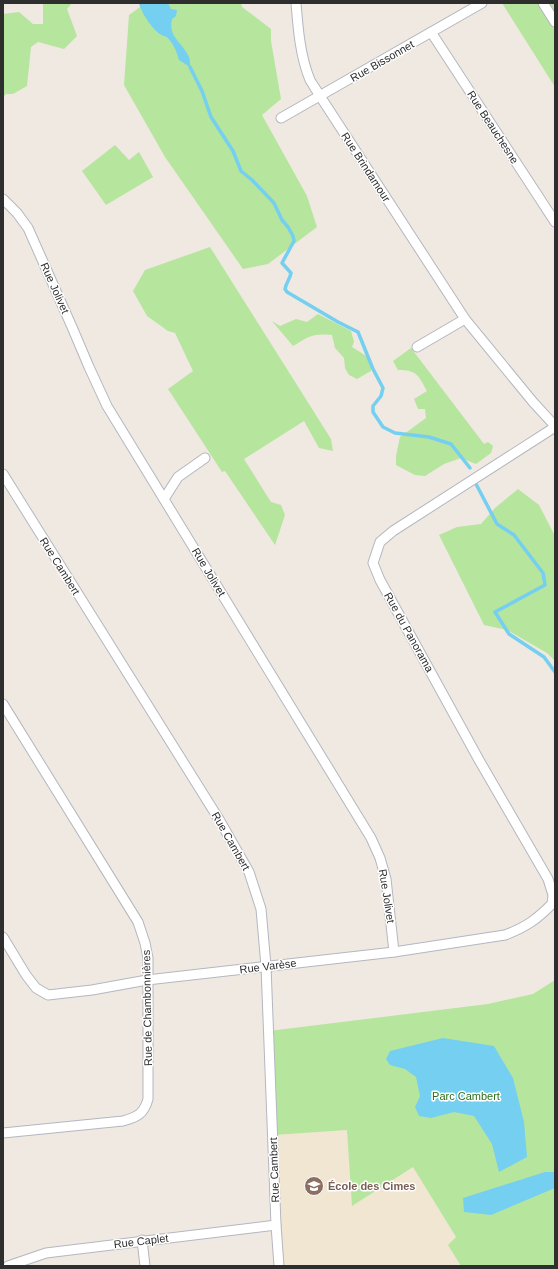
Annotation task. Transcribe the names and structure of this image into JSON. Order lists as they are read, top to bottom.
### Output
{
  "streets": {
    "street": [
      "Rue Bissonnet",
      "Rue Beauchesne",
      "Rue Brindamour",
      "Rue Jolivet",
      "Rue Cambert",
      "Rue du Panorama",
      "Rue Varèse",
      "Rue de Chambonnières",
      "Rue Caplet"
    ]
  },
  "crossings": [
    ["Rue Bissonnet", "Rue Beauchesne"],
    ["Rue Bissonnet", "Rue Brindamour"],
    ["Rue Brindamour", "Rue du Panorama"],
    ["Rue Jolivet", "Rue Varèse"],
    ["Rue Cambert", "Rue Varèse"],
    ["Rue Cambert", "Rue Caplet"],
    ["Rue du Panorama", "Rue Varèse"],
    ["Rue Varèse", "Rue de Chambonnières"]
  ],
  "parks": ["Parc Cambert"],
  "places": {
    "school or university": ["École des Cimes"]
  }
}
